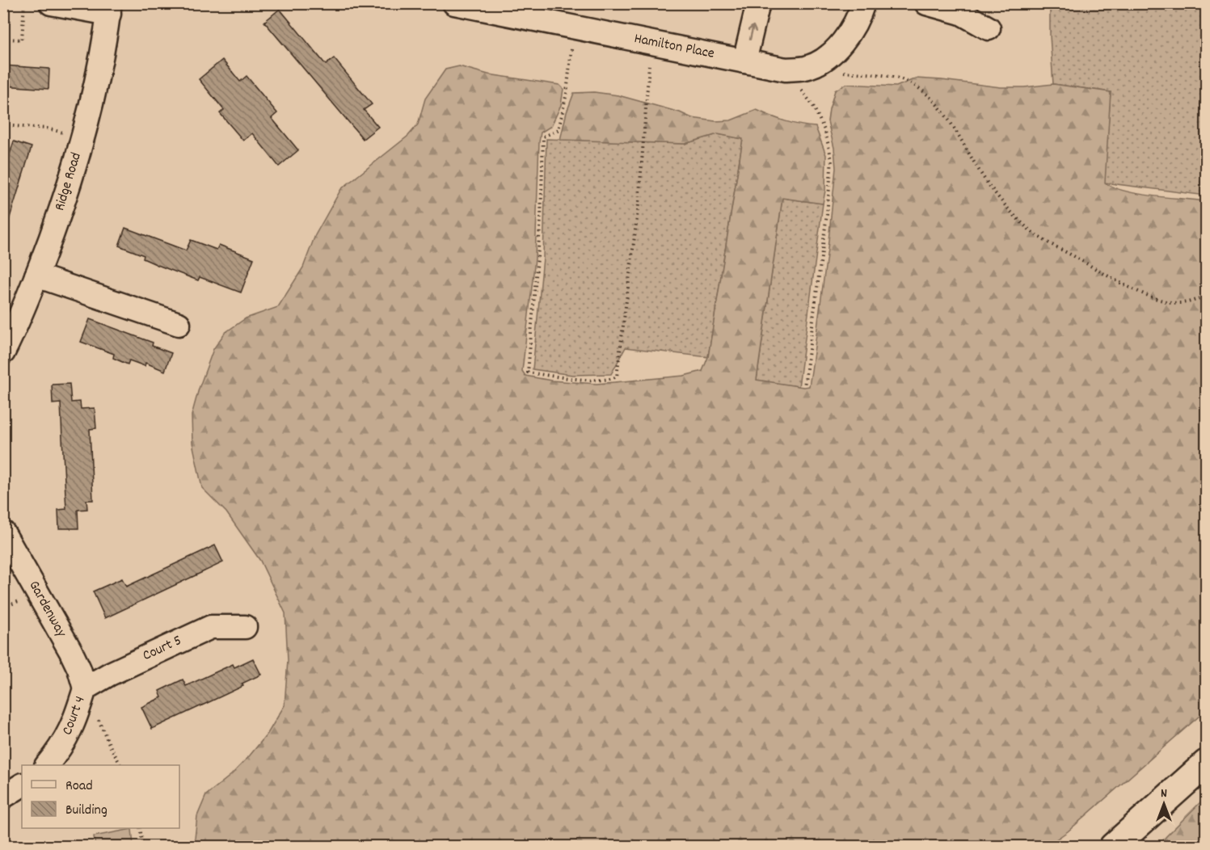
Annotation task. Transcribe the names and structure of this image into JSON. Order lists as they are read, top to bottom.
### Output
{
  "streets": {
    "street": [
      "Hamilton Place",
      "Ridge Road",
      "Gardenway",
      "Court 5",
      "Court 4"
    ]
  },
  "crossings": [
    ["Gardenway", "Court 5"],
    ["Gardenway", "Court 4"],
    ["Court 5", "Court 4"]
  ],
  "legend": ["Road", "Building"],
  "north": "top"
}
